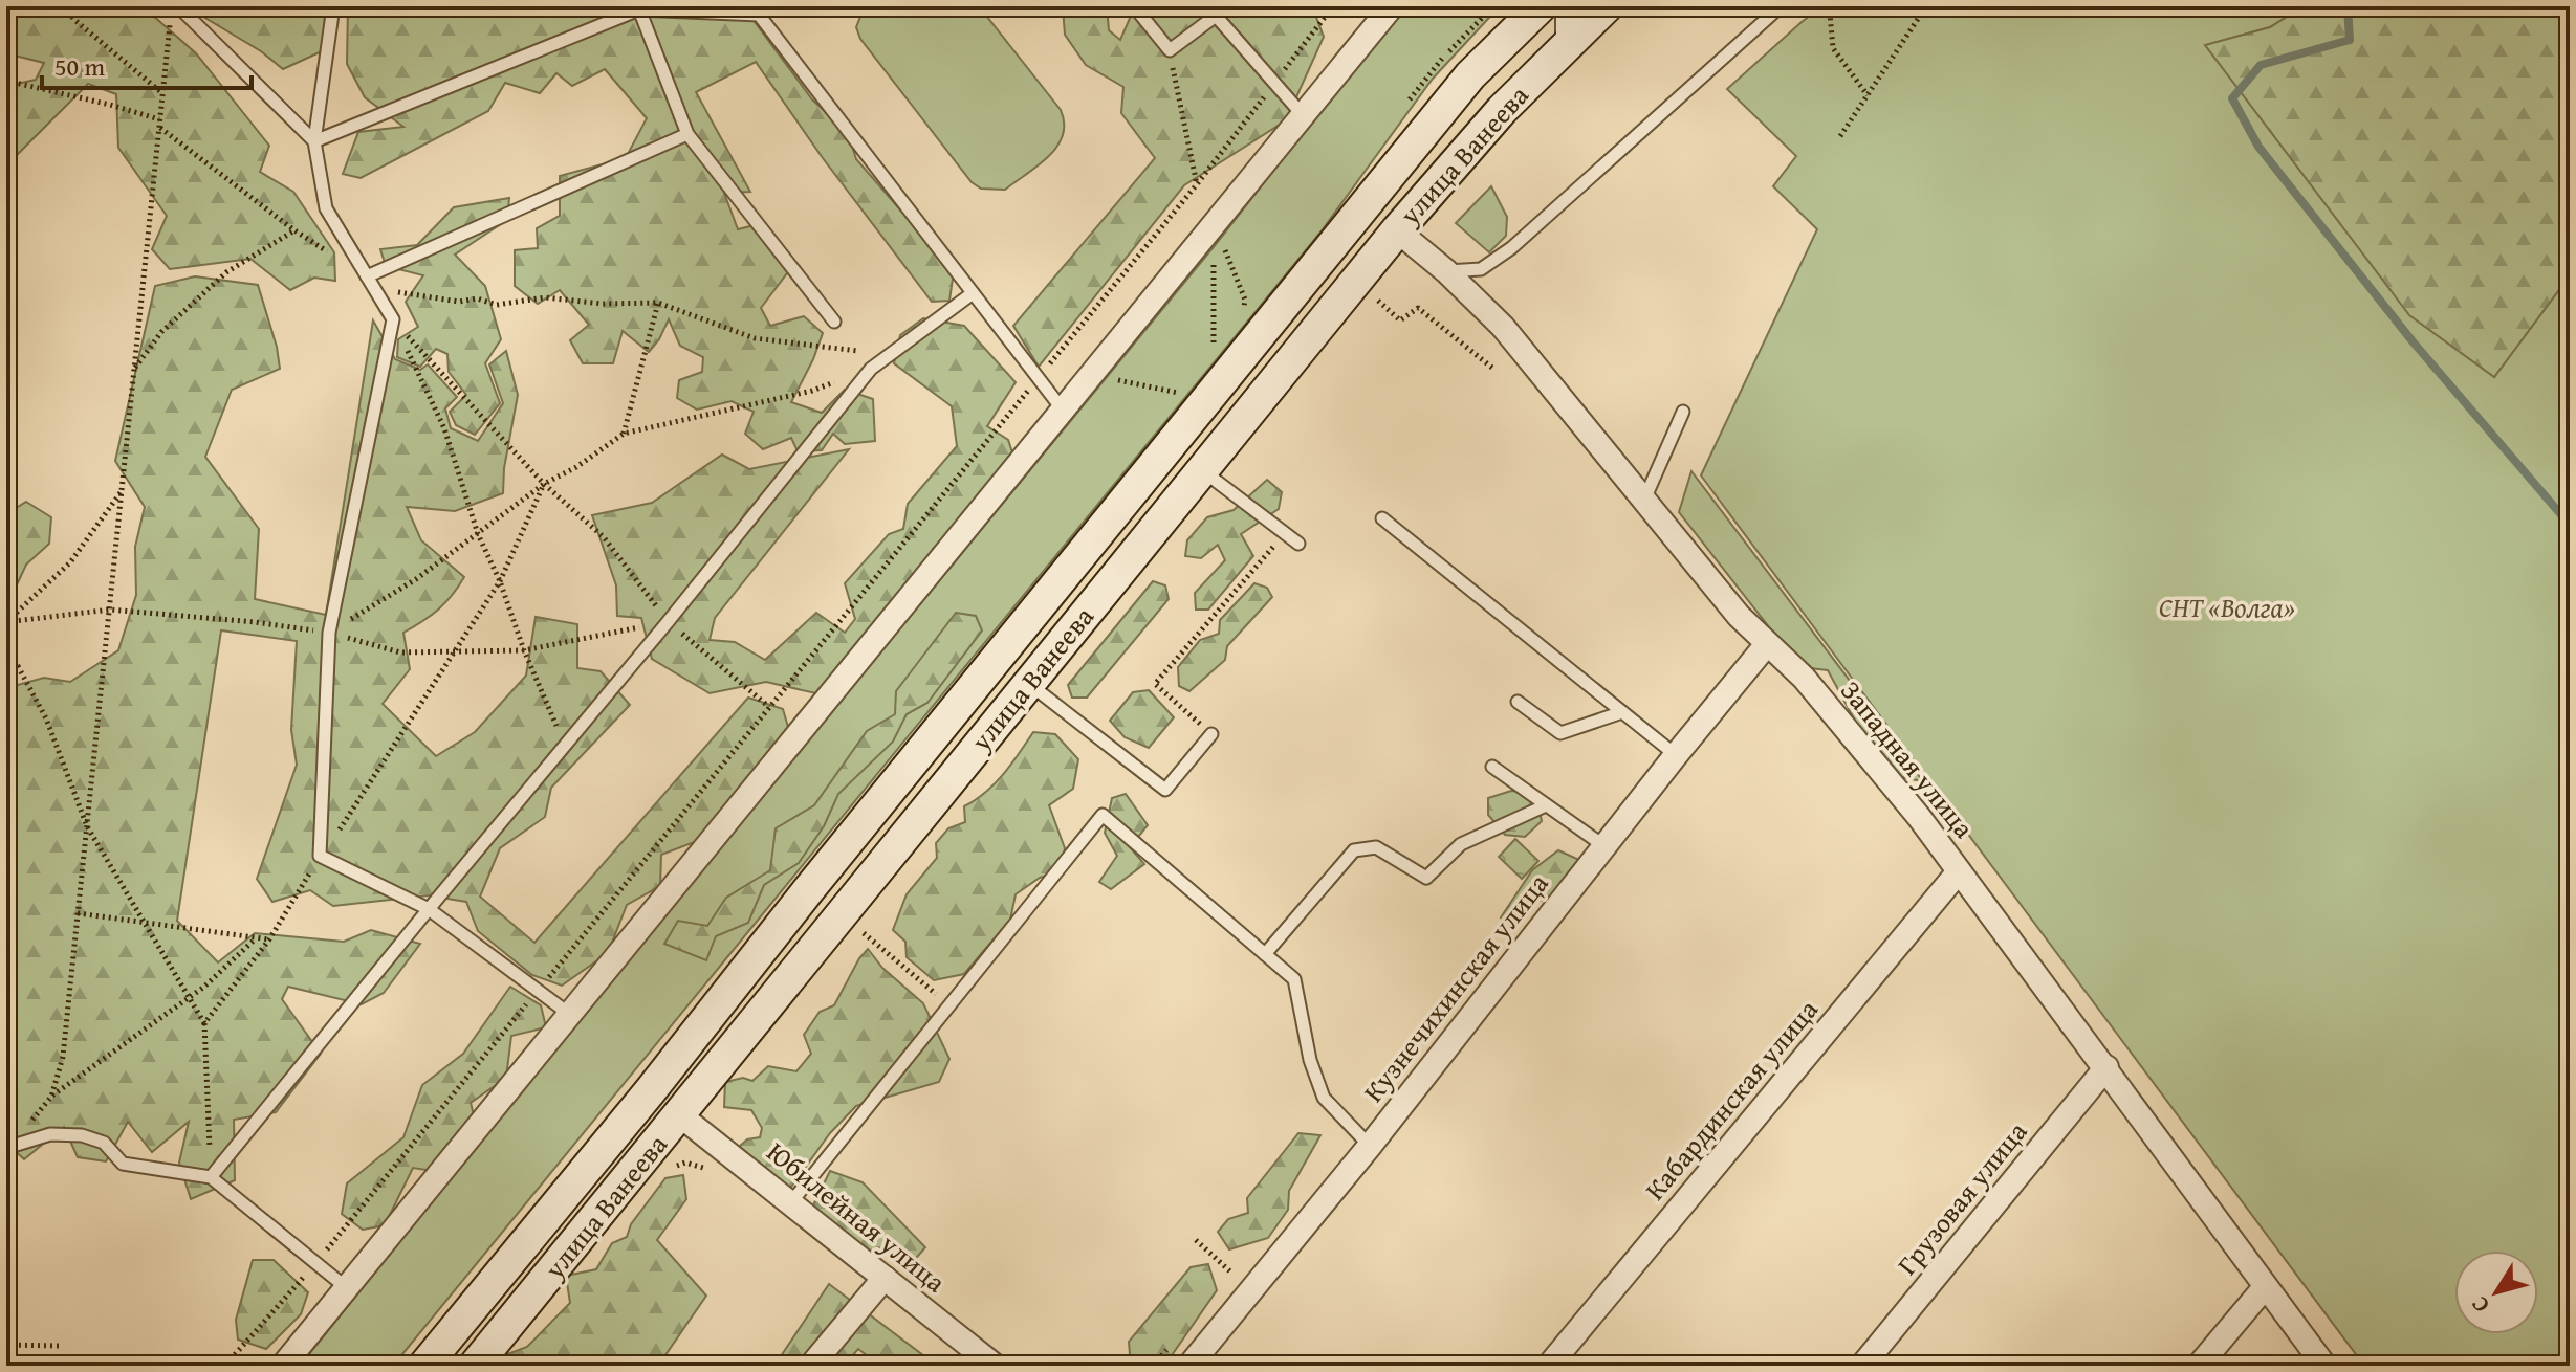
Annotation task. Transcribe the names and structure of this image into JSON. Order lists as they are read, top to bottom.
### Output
{
  "streets": {
    "main road": ["улица Ванеева"],
    "street": [
      "Западная улица",
      "Кузнечихинская улица",
      "Кабардинская улица",
      "Грузовая улица",
      "Юбилейная улица"
    ]
  },
  "crossings": [
    ["улица Ванеева", "Западная улица"],
    ["улица Ванеева", "Юбилейная улица"],
    ["Западная улица", "Кузнечихинская улица"],
    ["Западная улица", "Кабардинская улица"],
    ["Западная улица", "Грузовая улица"]
  ],
  "parks": ["СНТ «Волга»"],
  "scale_bar": "50 m",
  "north": "bottom left"
}
